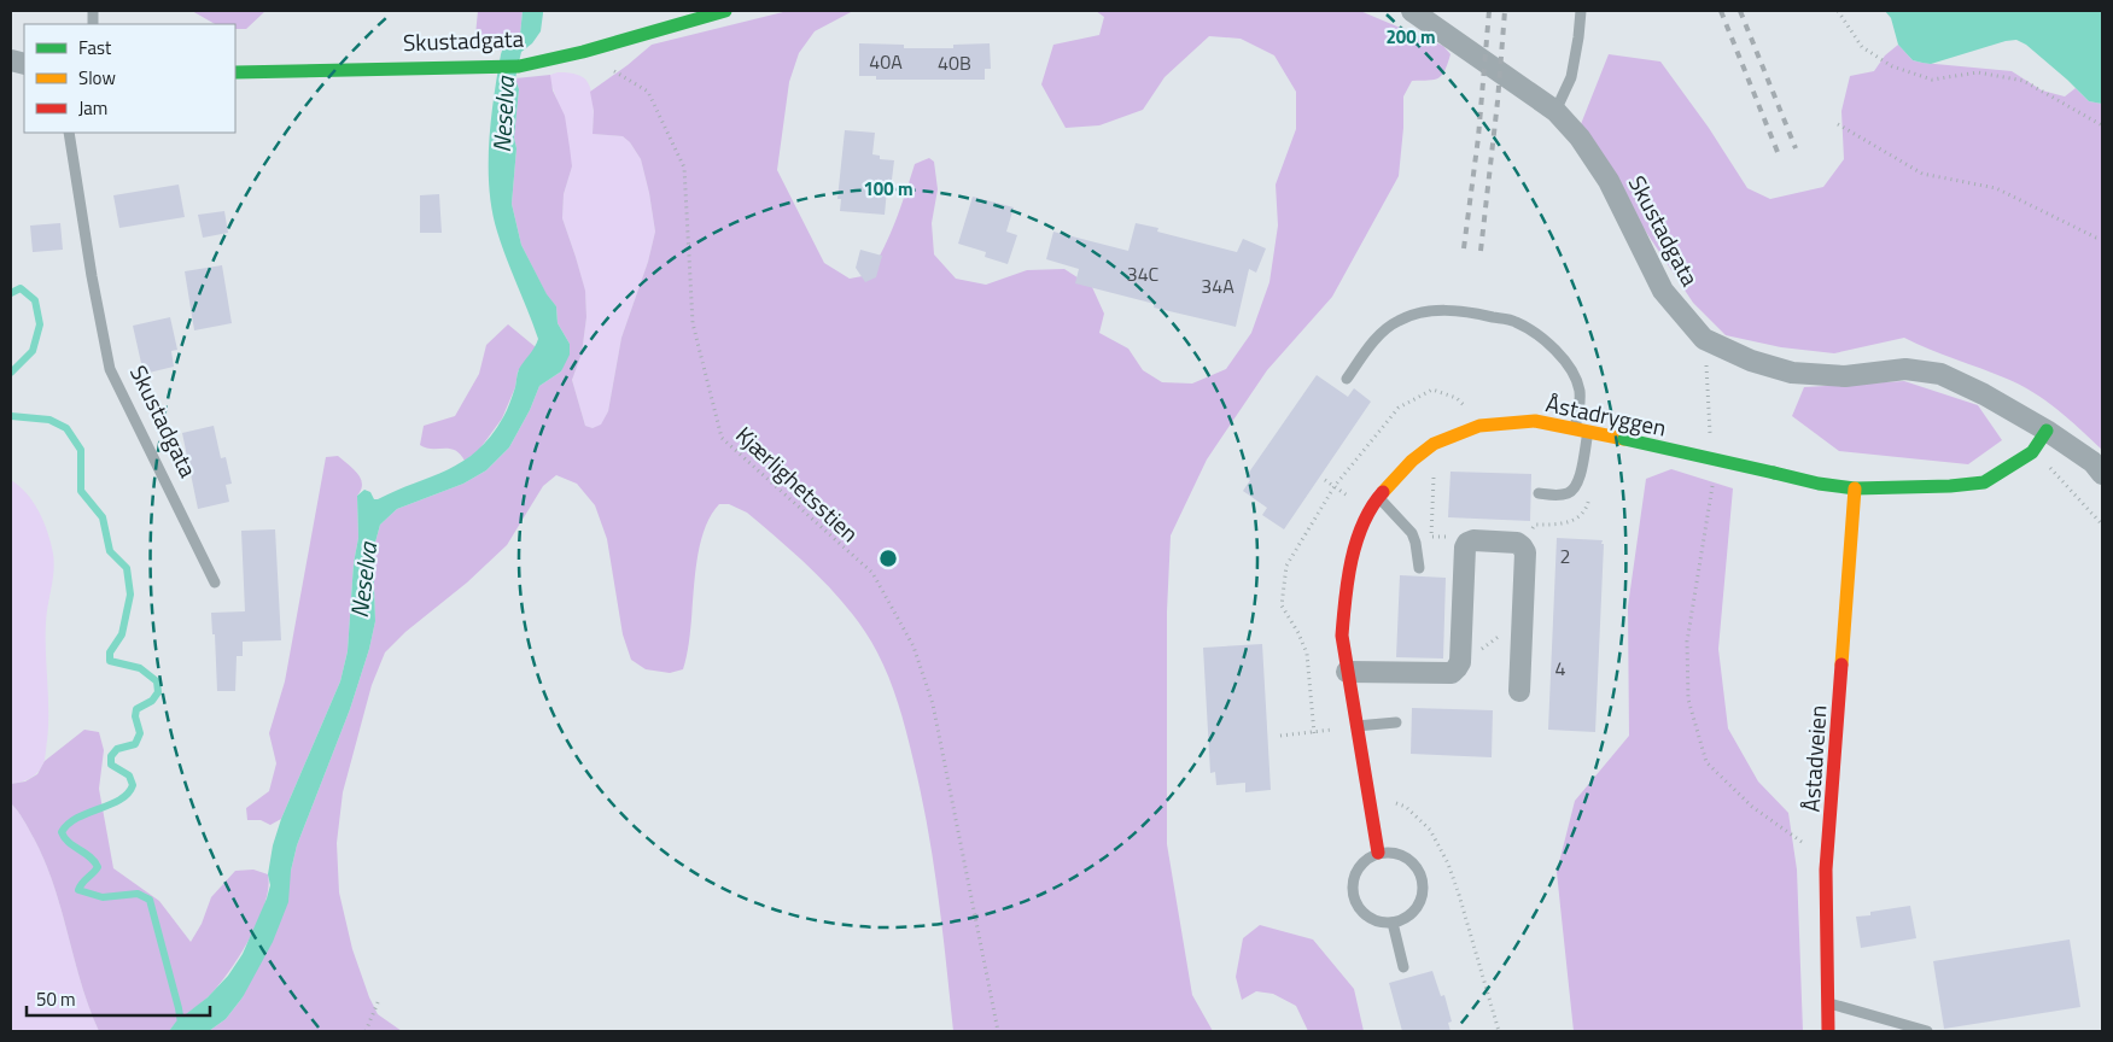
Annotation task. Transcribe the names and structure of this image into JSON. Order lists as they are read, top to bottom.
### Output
{
  "streets": {
    "street": ["Skustadgata", "Åstadryggen", "Åstadveien"],
    "path": ["Kjærlighetsstien"]
  },
  "crossings": [
    ["Skustadgata", "Åstadryggen"],
    ["Skustadgata", "Kjærlighetsstien"],
    ["Åstadryggen", "Åstadveien"]
  ],
  "water": ["Neselva"],
  "house_numbers": [
    "40A",
    "40B",
    "34C",
    "34A",
    "2",
    "4"
  ],
  "legend": ["Fast", "Slow", "Jam"],
  "scale_bar": "50 m",
  "rings": ["200 m", "100 m"]
}
